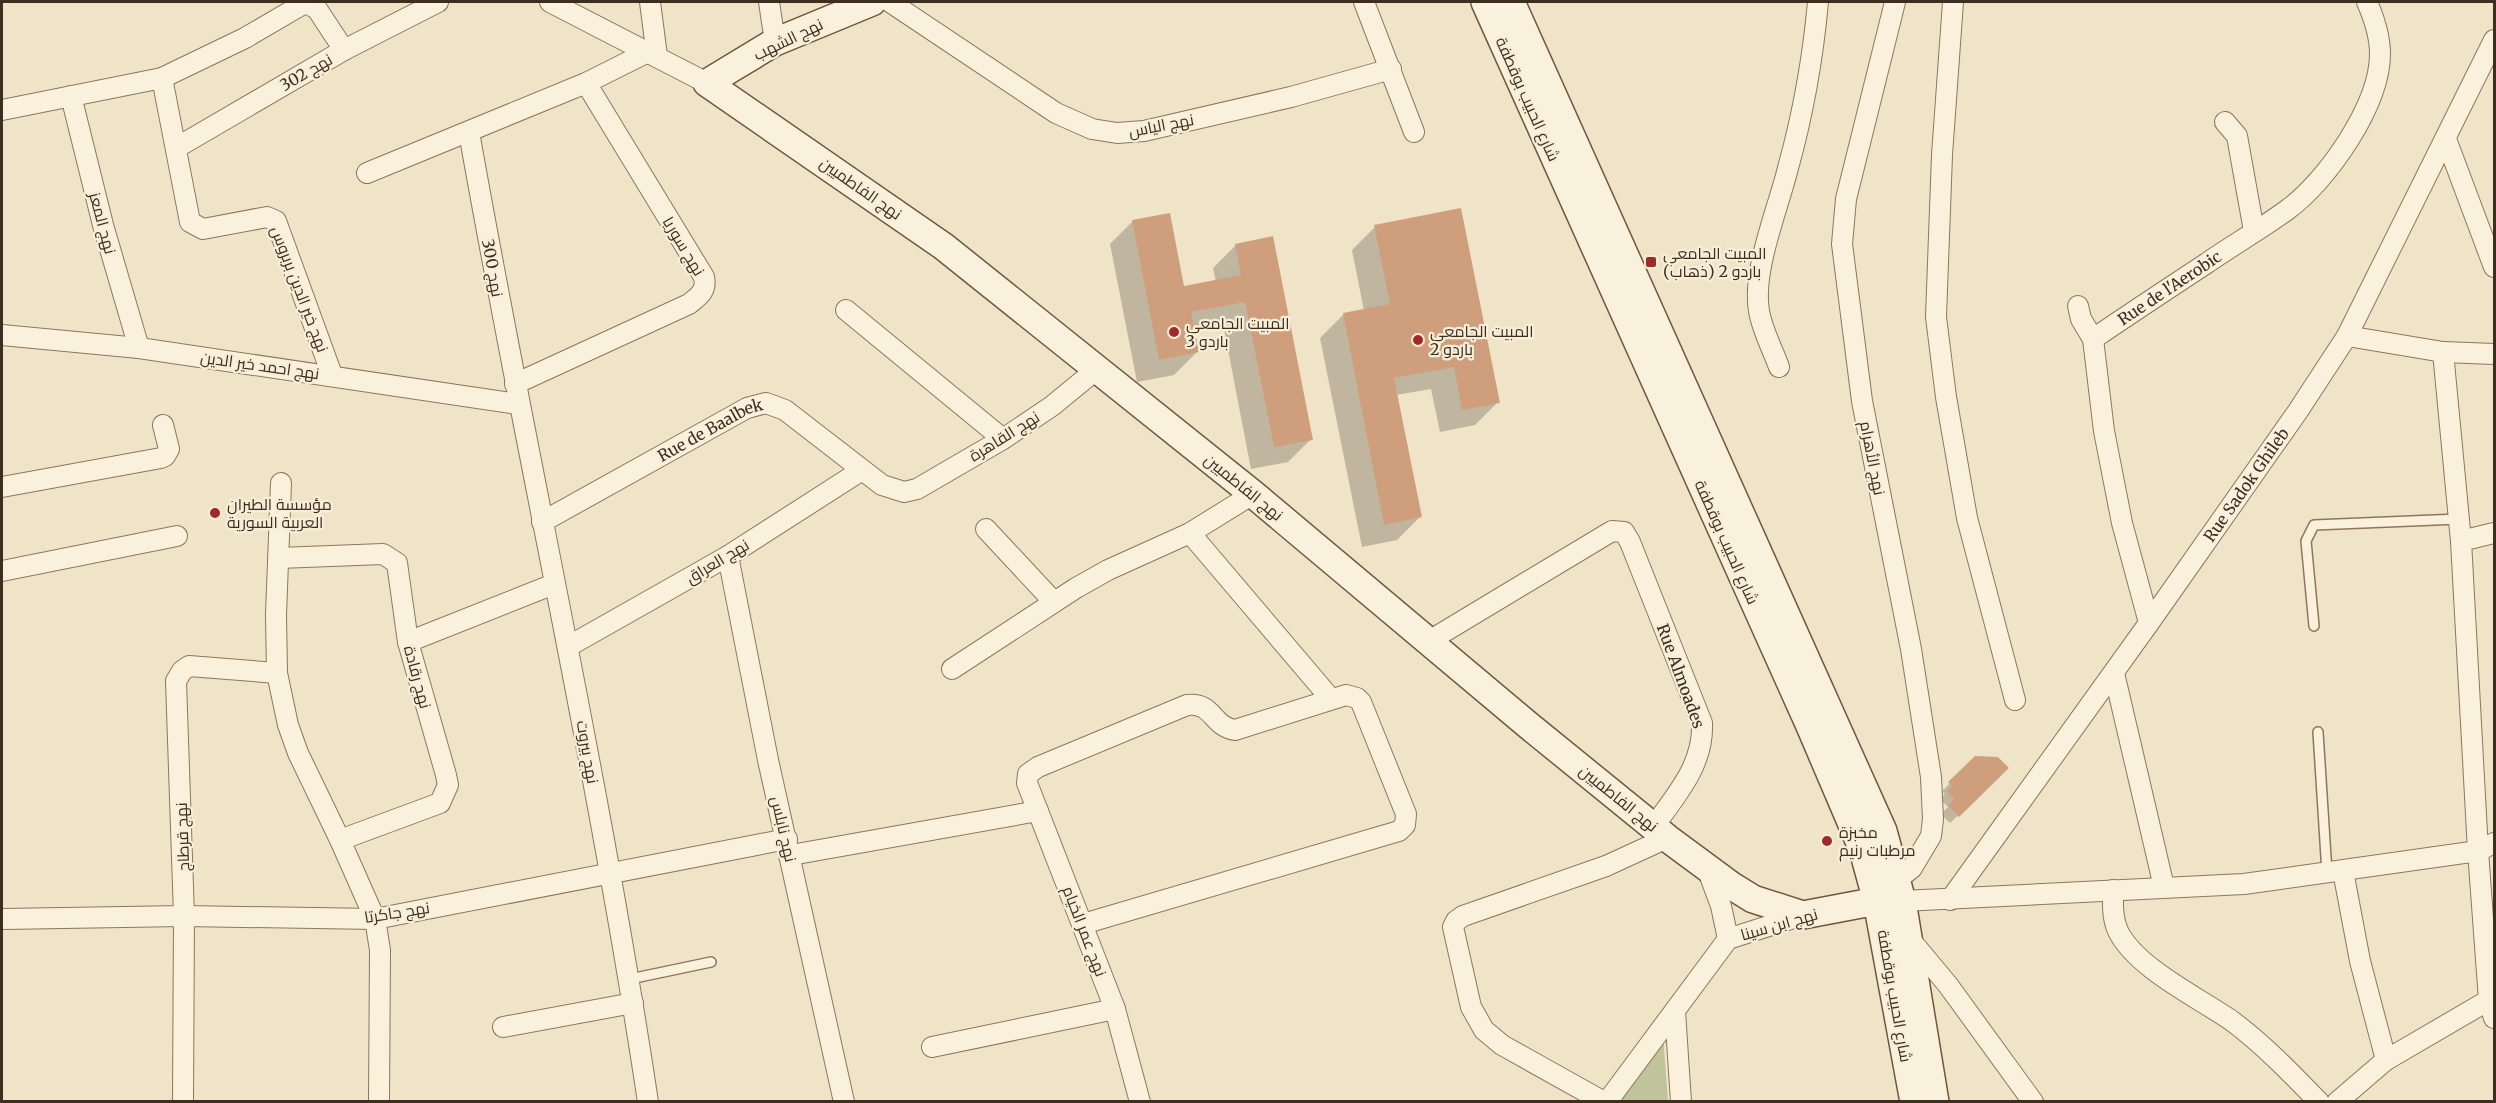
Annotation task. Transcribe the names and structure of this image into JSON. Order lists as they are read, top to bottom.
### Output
{
  "streets": {
    "main road": [
      "نهج الشهب",
      "شارع الحبيب بوقطفة",
      "نهج الفاطميين",
      "نهج ابن سينا"
    ],
    "street": [
      "نهج 302",
      "نهج الياس",
      "نهج المعز",
      "نهج سوريا",
      "نهج 300",
      "Rue de l'Aerobic",
      "نهج خير الدين بربروس",
      "نهج احمد خير الدين",
      "Rue de Baalbek",
      "نهج القاهرة",
      "نهج الأهرام",
      "Rue Sadok Ghileb",
      "نهج العراق",
      "Rue Almoades",
      "نهج رقادة",
      "نهج بيروت",
      "نهج نابلس",
      "نهج قرطاج",
      "نهج جاكرتا",
      "نهج عمر الخيام"
    ]
  },
  "crossings": [
    ["نهج الشهب", "نهج الفاطميين"],
    ["نهج 302", "نهج خير الدين بربروس"],
    ["شارع الحبيب بوقطفة", "نهج الأهرام"],
    ["شارع الحبيب بوقطفة", "نهج ابن سينا"],
    ["نهج الفاطميين", "نهج القاهرة"],
    ["نهج الفاطميين", "Rue Almoades"],
    ["نهج الفاطميين", "نهج ابن سينا"],
    ["نهج المعز", "نهج احمد خير الدين"],
    ["نهج سوريا", "نهج 300"],
    ["نهج 300", "نهج احمد خير الدين"],
    ["نهج 300", "نهج بيروت"],
    ["نهج خير الدين بربروس", "نهج احمد خير الدين"],
    ["نهج احمد خير الدين", "نهج بيروت"],
    ["Rue de Baalbek", "نهج القاهرة"],
    ["Rue de Baalbek", "نهج العراق"],
    ["Rue de Baalbek", "نهج بيروت"],
    ["نهج الأهرام", "نهج ابن سينا"],
    ["نهج العراق", "نهج بيروت"],
    ["نهج العراق", "نهج نابلس"],
    ["نهج بيروت", "نهج جاكرتا"],
    ["نهج نابلس", "نهج جاكرتا"],
    ["نهج قرطاج", "نهج جاكرتا"],
    ["نهج جاكرتا", "نهج عمر الخيام"]
  ],
  "places": {
    "transit": ["المبيت الجامعي باردو 2 (ذهاب)"],
    "other": [
      "المبيت الجامعي باردو 3",
      "المبيت الجامعي باردو 2",
      "مؤسسة الطيران العربية السورية",
      "مخبزة مرطبات رنيم"
    ]
  }
}
